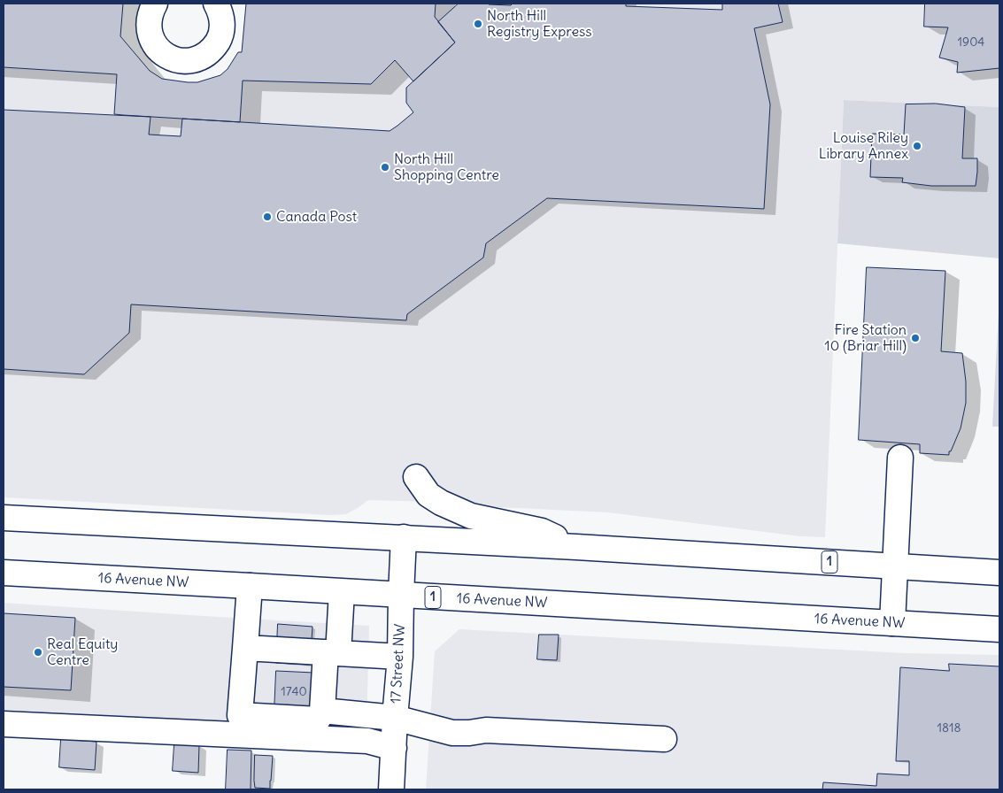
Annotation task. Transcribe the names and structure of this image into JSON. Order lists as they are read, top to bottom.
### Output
{
  "streets": {
    "main road": ["1", "16 Avenue NW", "17 Street NW"]
  },
  "crossings": [
    ["1", "17 Street NW"],
    ["16 Avenue NW", "17 Street NW"]
  ],
  "places": [
    "North Hill Registry Express",
    "Louise Riley Library Annex",
    "North Hill Shopping Centre",
    "Canada Post",
    "Fire Station 10 (Briar Hill)",
    "Real Equity Centre"
  ],
  "house_numbers": ["1904", "1740", "1818"]
}
